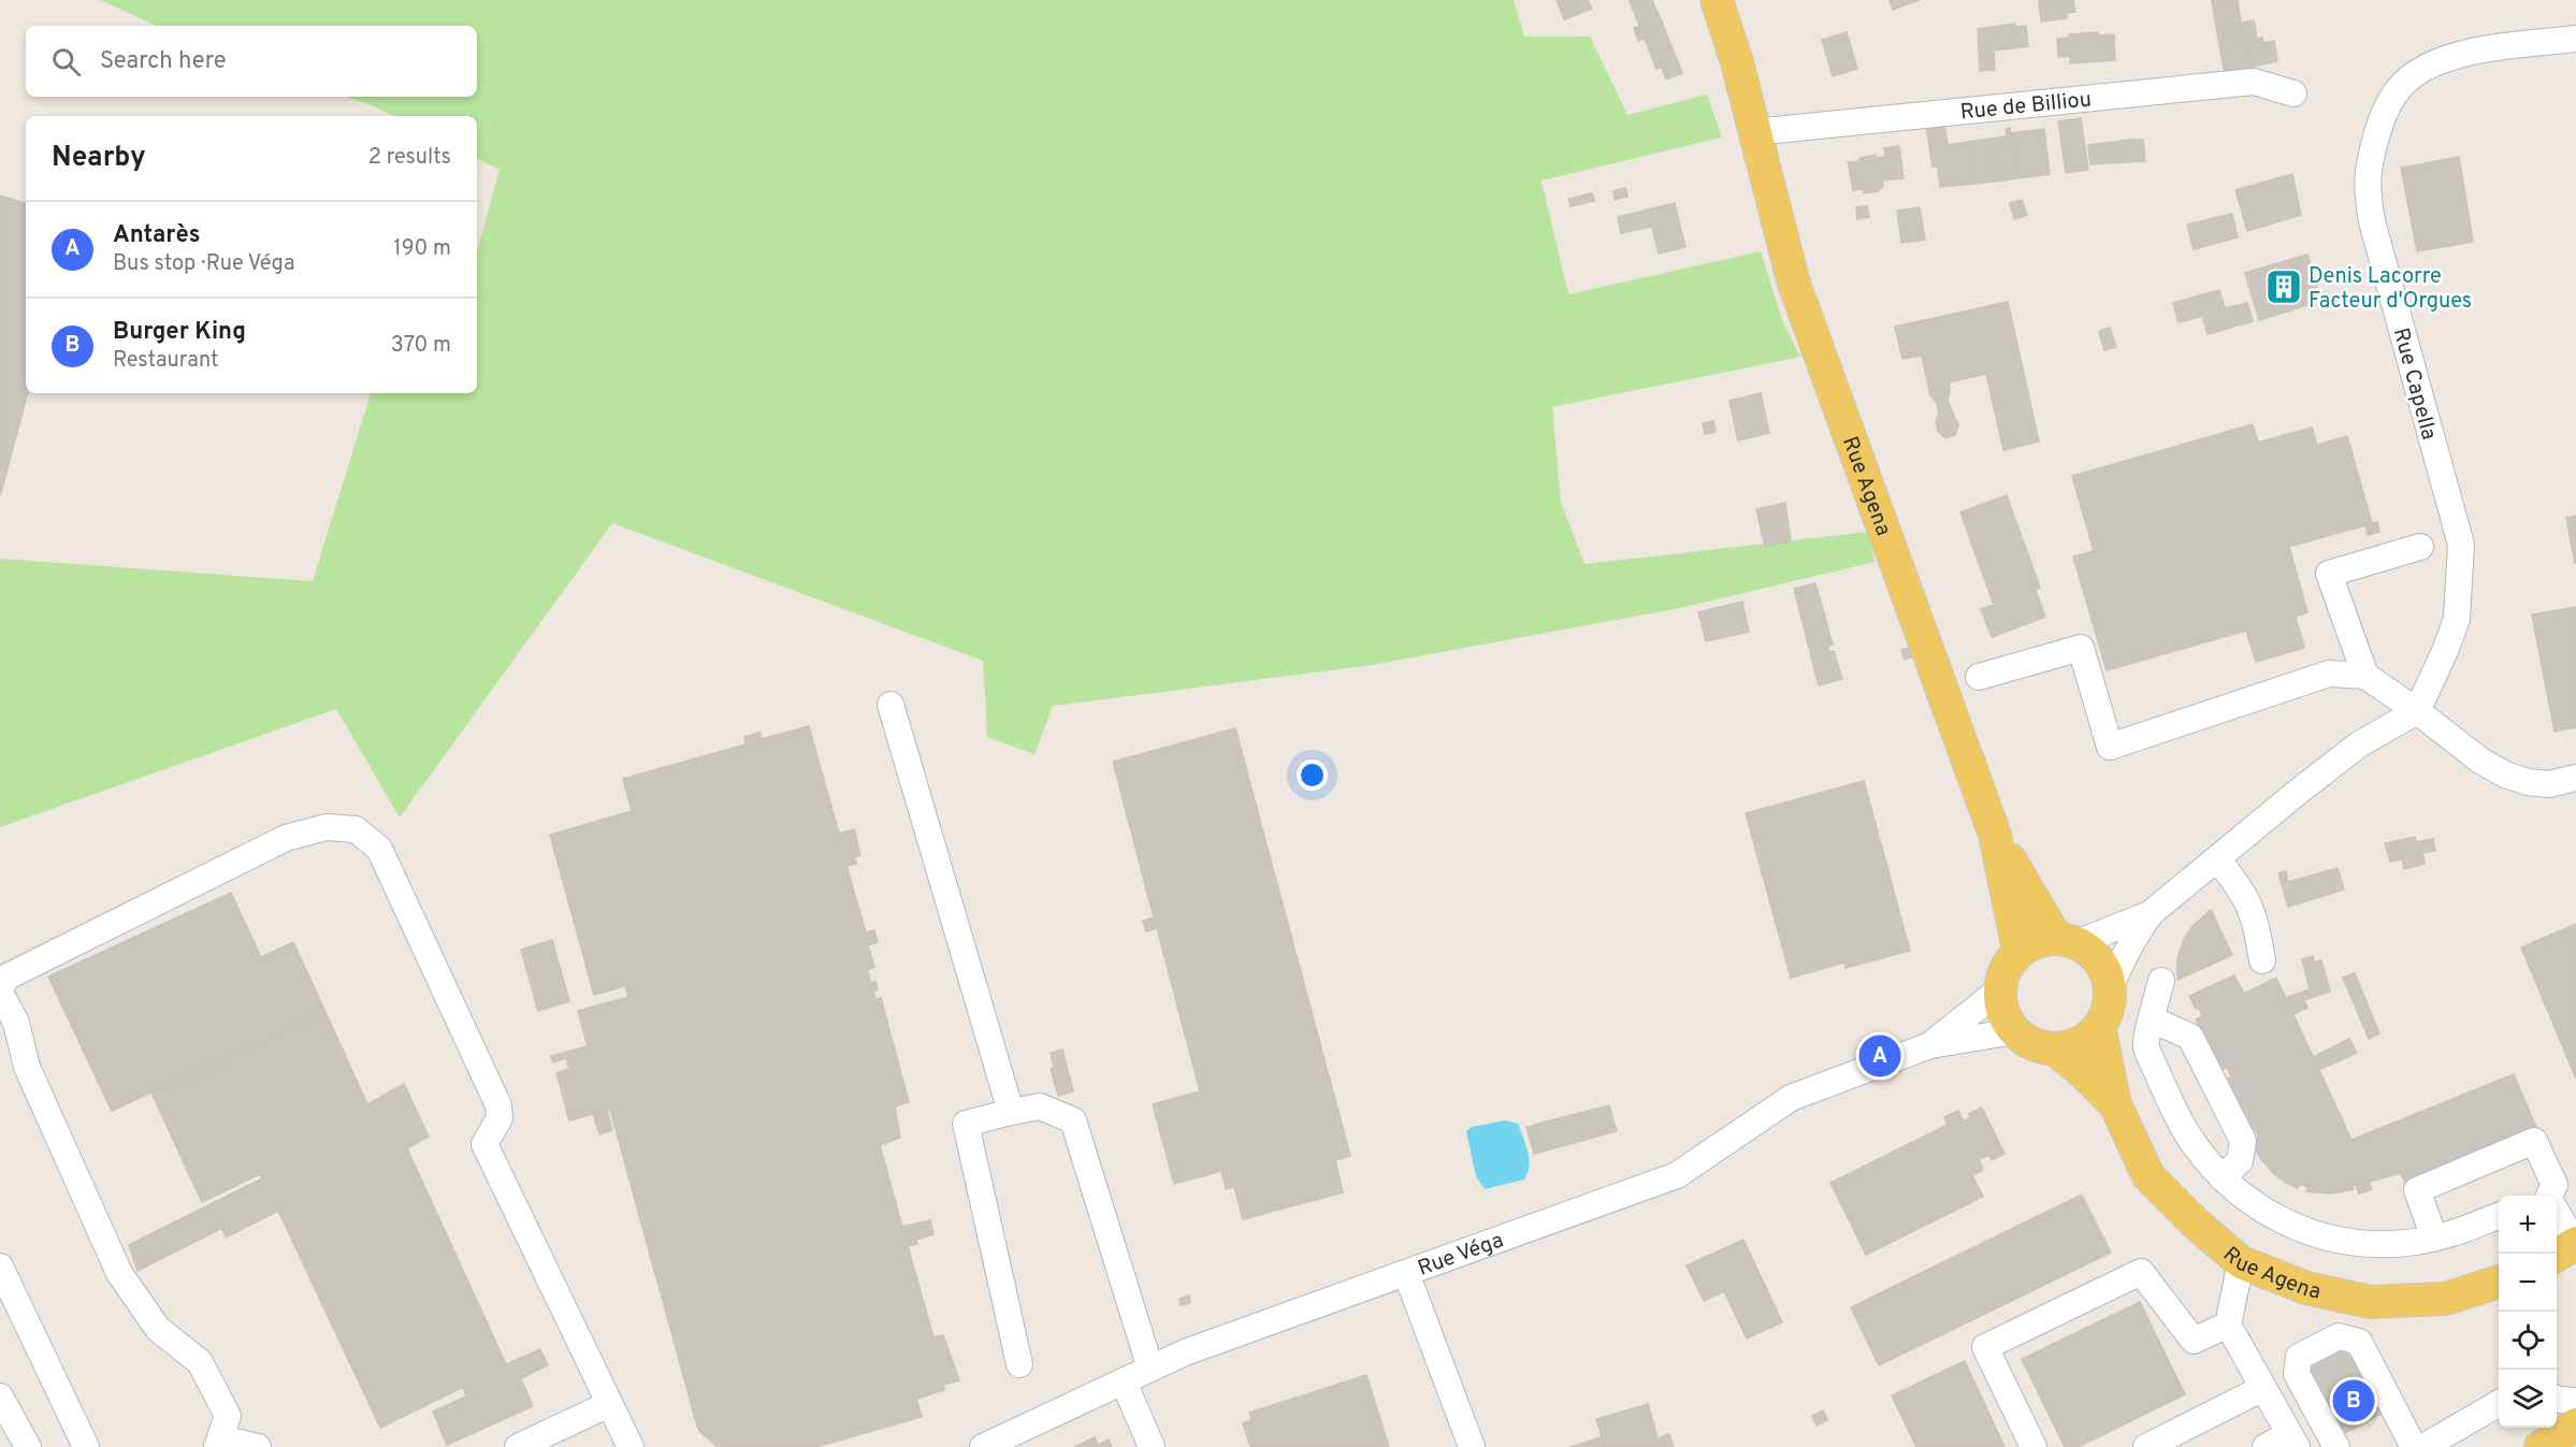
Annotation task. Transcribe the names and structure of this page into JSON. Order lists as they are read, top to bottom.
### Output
{
  "streets": {
    "main road": ["Rue Agena"],
    "street": ["Rue de Billiou", "Rue Capella", "Rue Véga"]
  },
  "crossings": [
    ["Rue de Billiou", "Rue Agena"],
    ["Rue Agena", "Rue Véga"]
  ],
  "places": {
    "building": ["Denis Lacorre Facteur d'Orgues"]
  },
  "page": {
    "search": "Search here",
    "heading": ["Nearby", "2 results"],
    "list": [
      {
        "mark": "A",
        "name": "Antarès",
        "note": "Bus stop · Rue Véga",
        "value": "190 m"
      },
      {
        "mark": "B",
        "name": "Burger King",
        "note": "Restaurant",
        "value": "370 m"
      }
    ],
    "pins": ["A", "B"],
    "map_buttons": ["+", "−"]
  }
}
